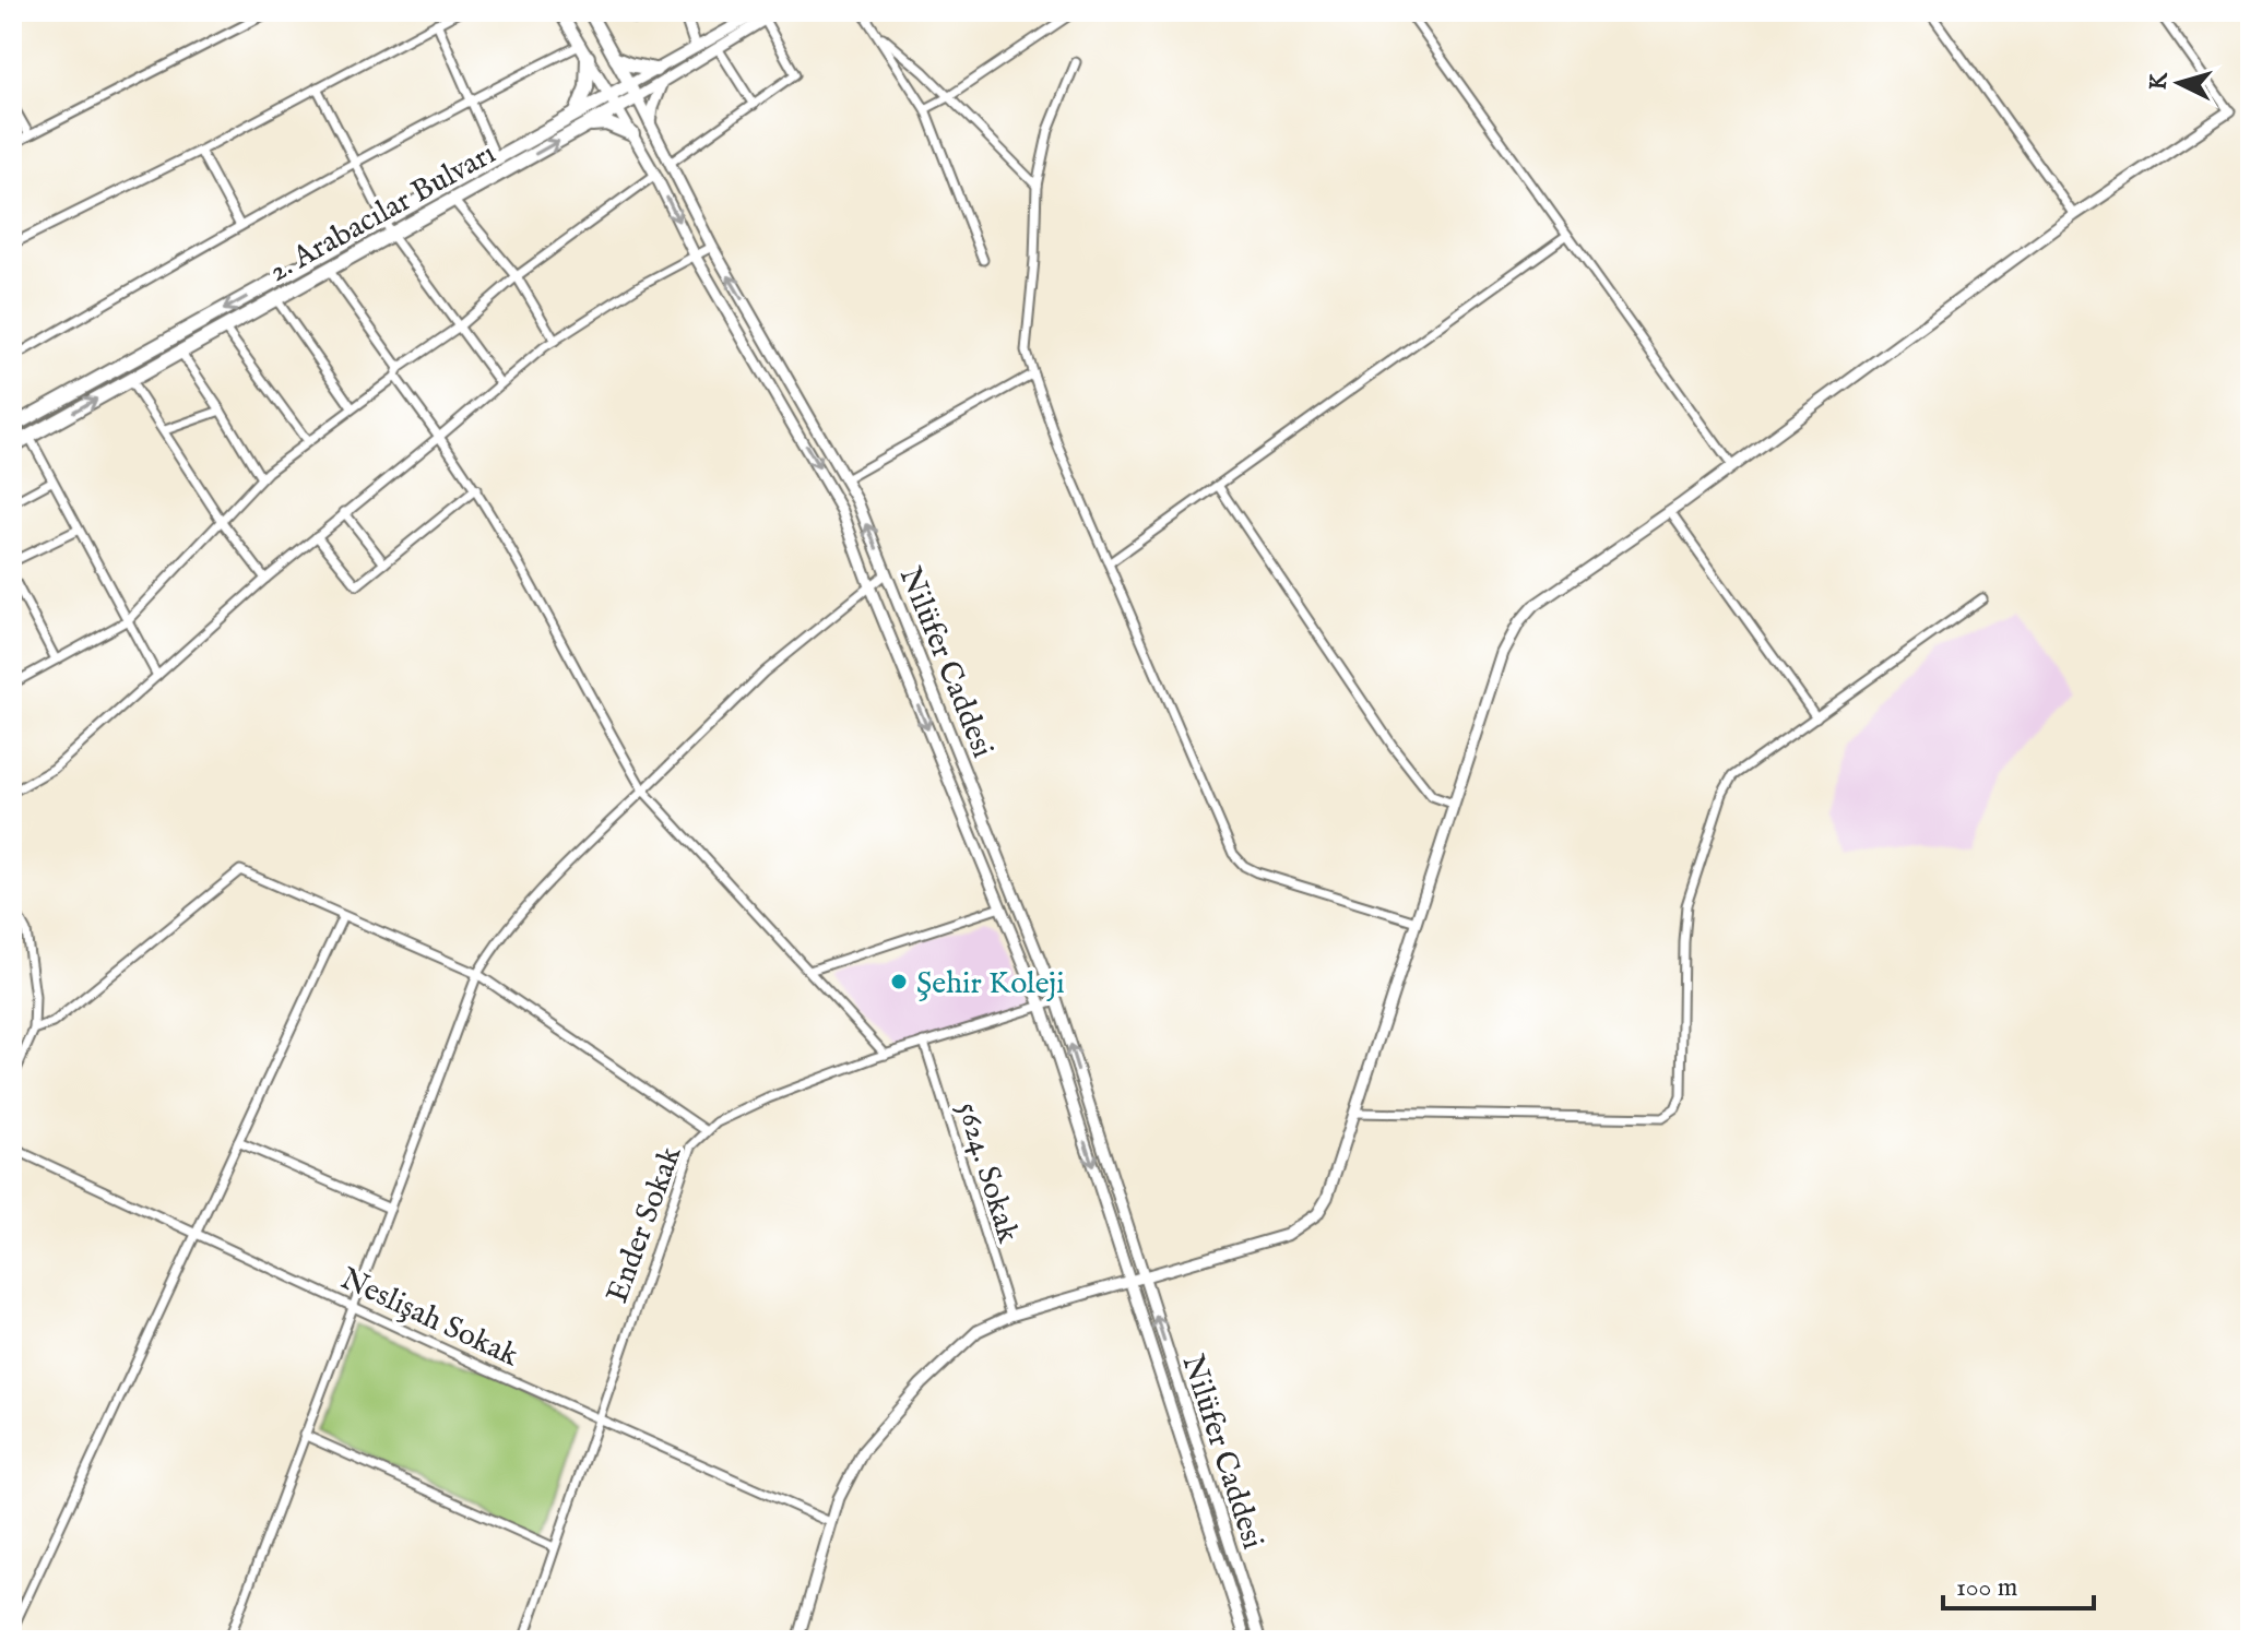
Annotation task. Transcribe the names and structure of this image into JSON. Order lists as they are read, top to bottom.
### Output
{
  "streets": {
    "main road": ["2. Arabacılar Bulvarı"],
    "street": [
      "Nilüfer Caddesi",
      "5624. Sokak",
      "Ender Sokak",
      "Neslişah Sokak"
    ]
  },
  "crossings": [
    ["2. Arabacılar Bulvarı", "Nilüfer Caddesi"],
    ["Nilüfer Caddesi", "Ender Sokak"],
    ["5624. Sokak", "Ender Sokak"],
    ["Ender Sokak", "Neslişah Sokak"]
  ],
  "places": ["Şehir Koleji"],
  "scale_bar": "100 m",
  "north": "left"
}
